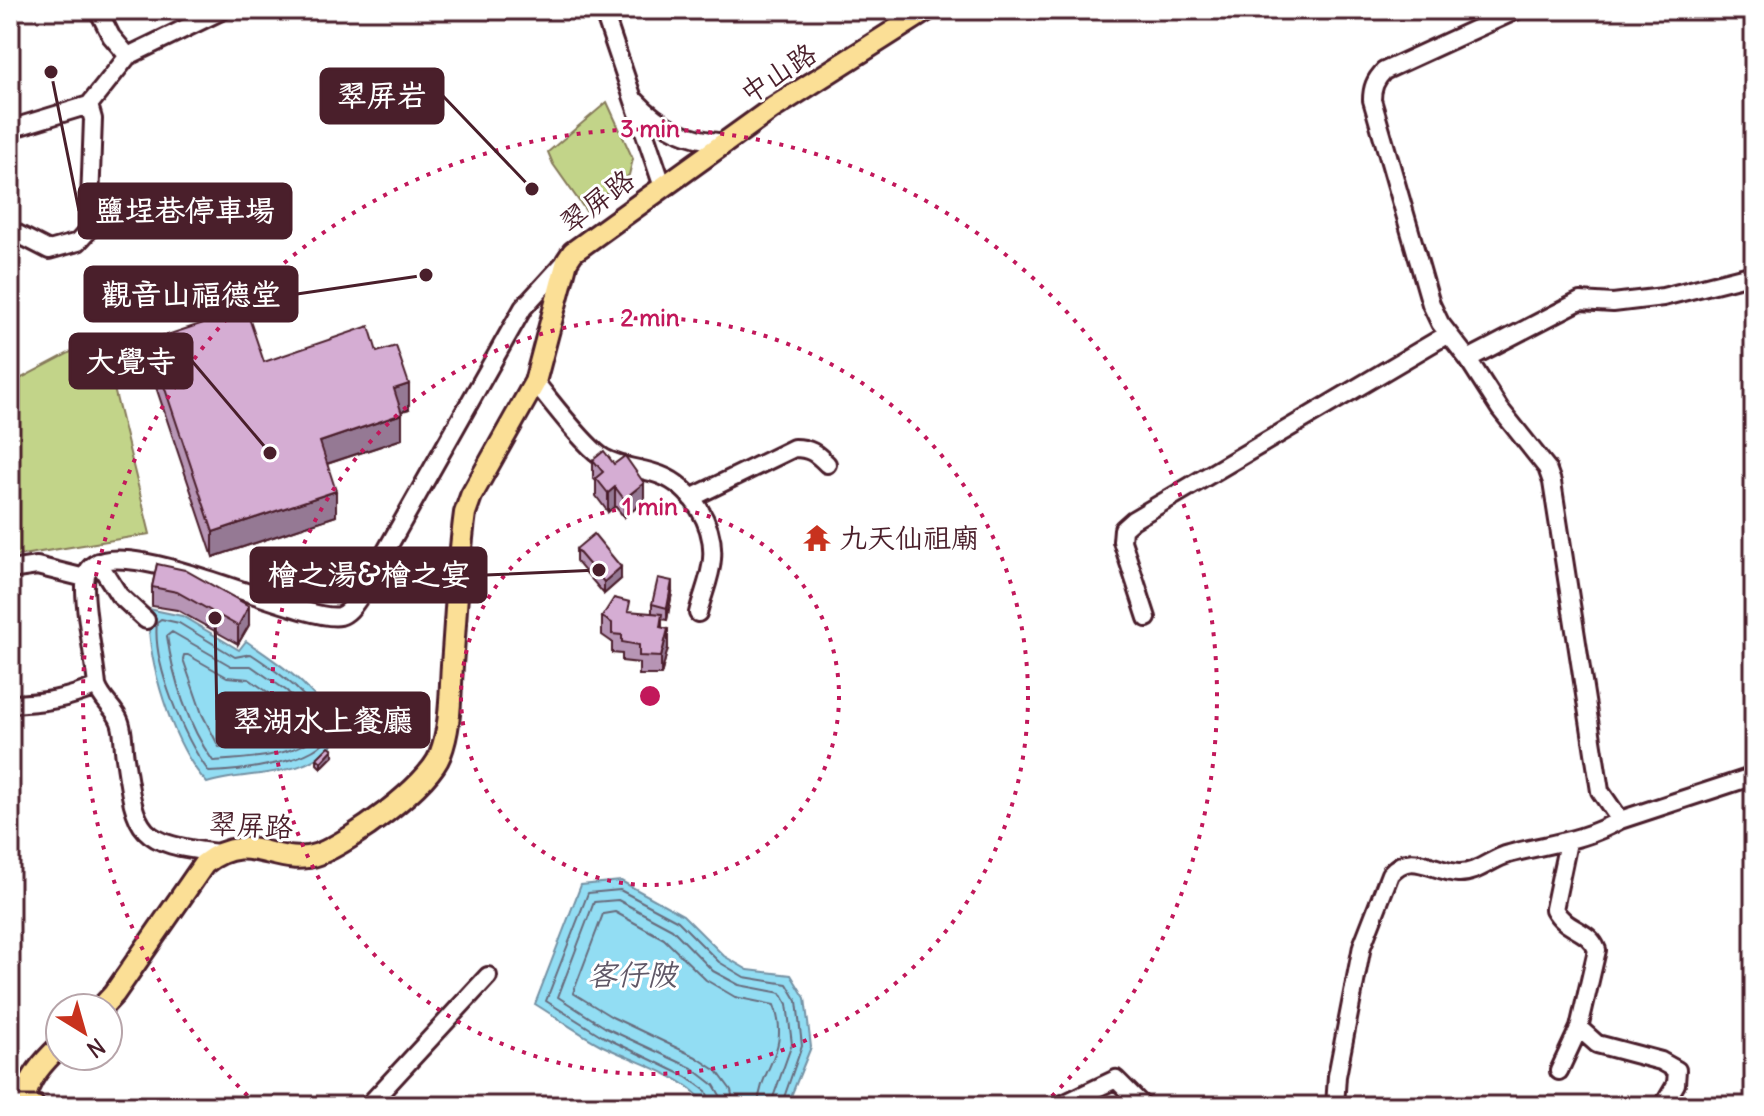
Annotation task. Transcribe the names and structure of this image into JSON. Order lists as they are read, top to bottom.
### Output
{
  "streets": {
    "main road": ["中山路", "翠屏路"]
  },
  "crossings": [
    ["中山路", "翠屏路"]
  ],
  "water": ["客仔陂"],
  "places": {
    "other": [
      "鹽埕巷停車場",
      "翠屏岩",
      "觀音山福德堂",
      "大覺寺",
      "檜之湯&檜之宴",
      "翠湖水上餐廳"
    ],
    "temple": ["九天仙祖廟"]
  },
  "north": "bottom right",
  "rings": ["3 min", "2 min", "1 min"]
}
